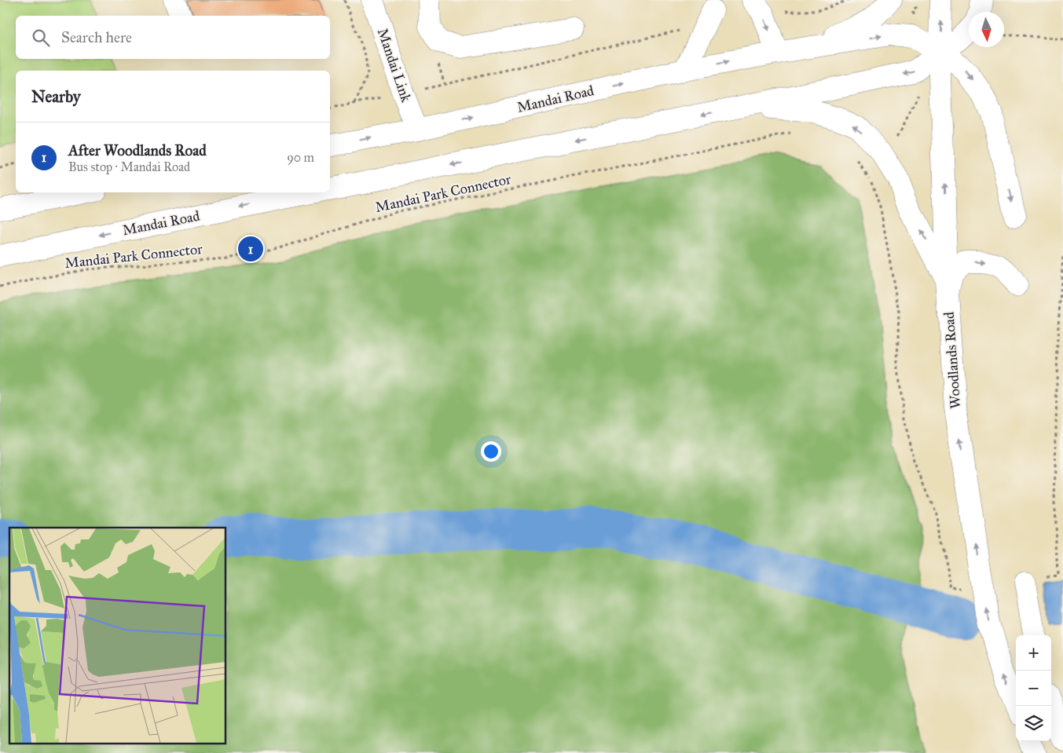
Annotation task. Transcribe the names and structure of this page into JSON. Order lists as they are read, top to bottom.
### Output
{
  "streets": {
    "main road": ["Mandai Link", "Mandai Road", "Woodlands Road"],
    "path": ["Mandai Park Connector"]
  },
  "crossings": [
    ["Mandai Link", "Mandai Road"]
  ],
  "north": "bottom",
  "page": {
    "search": "Search here",
    "heading": "Nearby",
    "list": [
      {
        "mark": "1",
        "name": "After Woodlands Road",
        "note": "Bus stop · Mandai Road",
        "value": "90 m"
      }
    ],
    "pins": "1",
    "map_buttons": ["+", "−"]
  }
}
